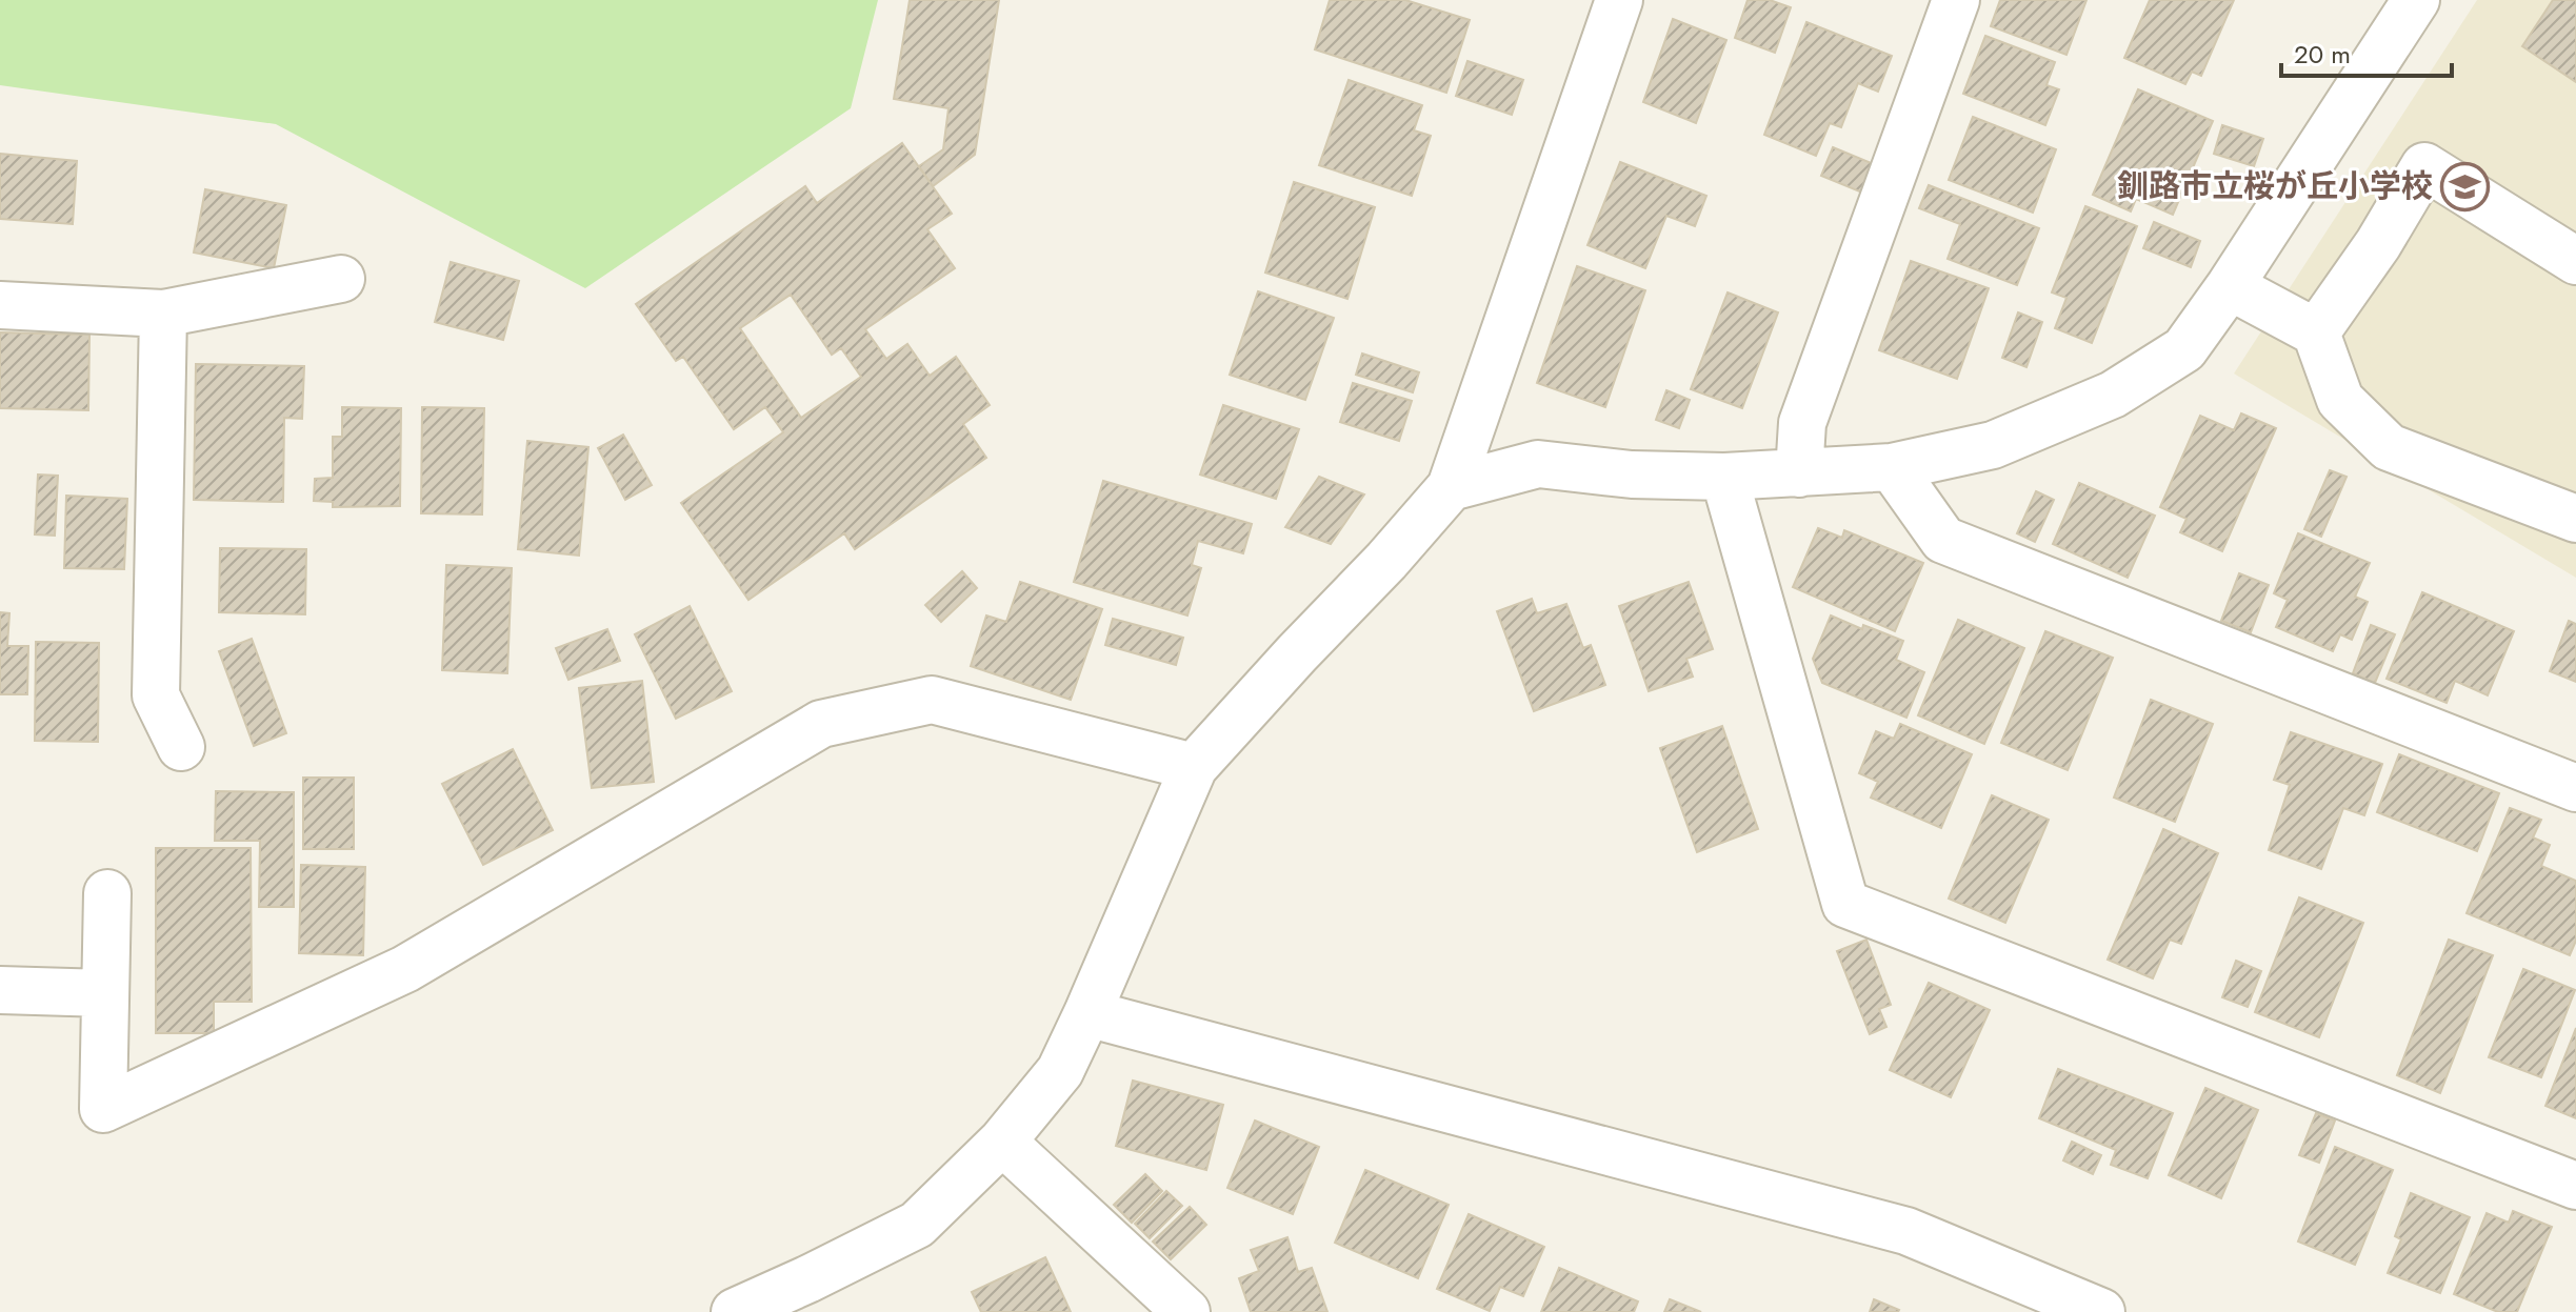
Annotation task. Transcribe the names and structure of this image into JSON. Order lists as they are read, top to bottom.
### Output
{
  "places": {
    "school or university": ["釧路市立桜が丘小学校"]
  },
  "scale_bar": "20 m"
}
